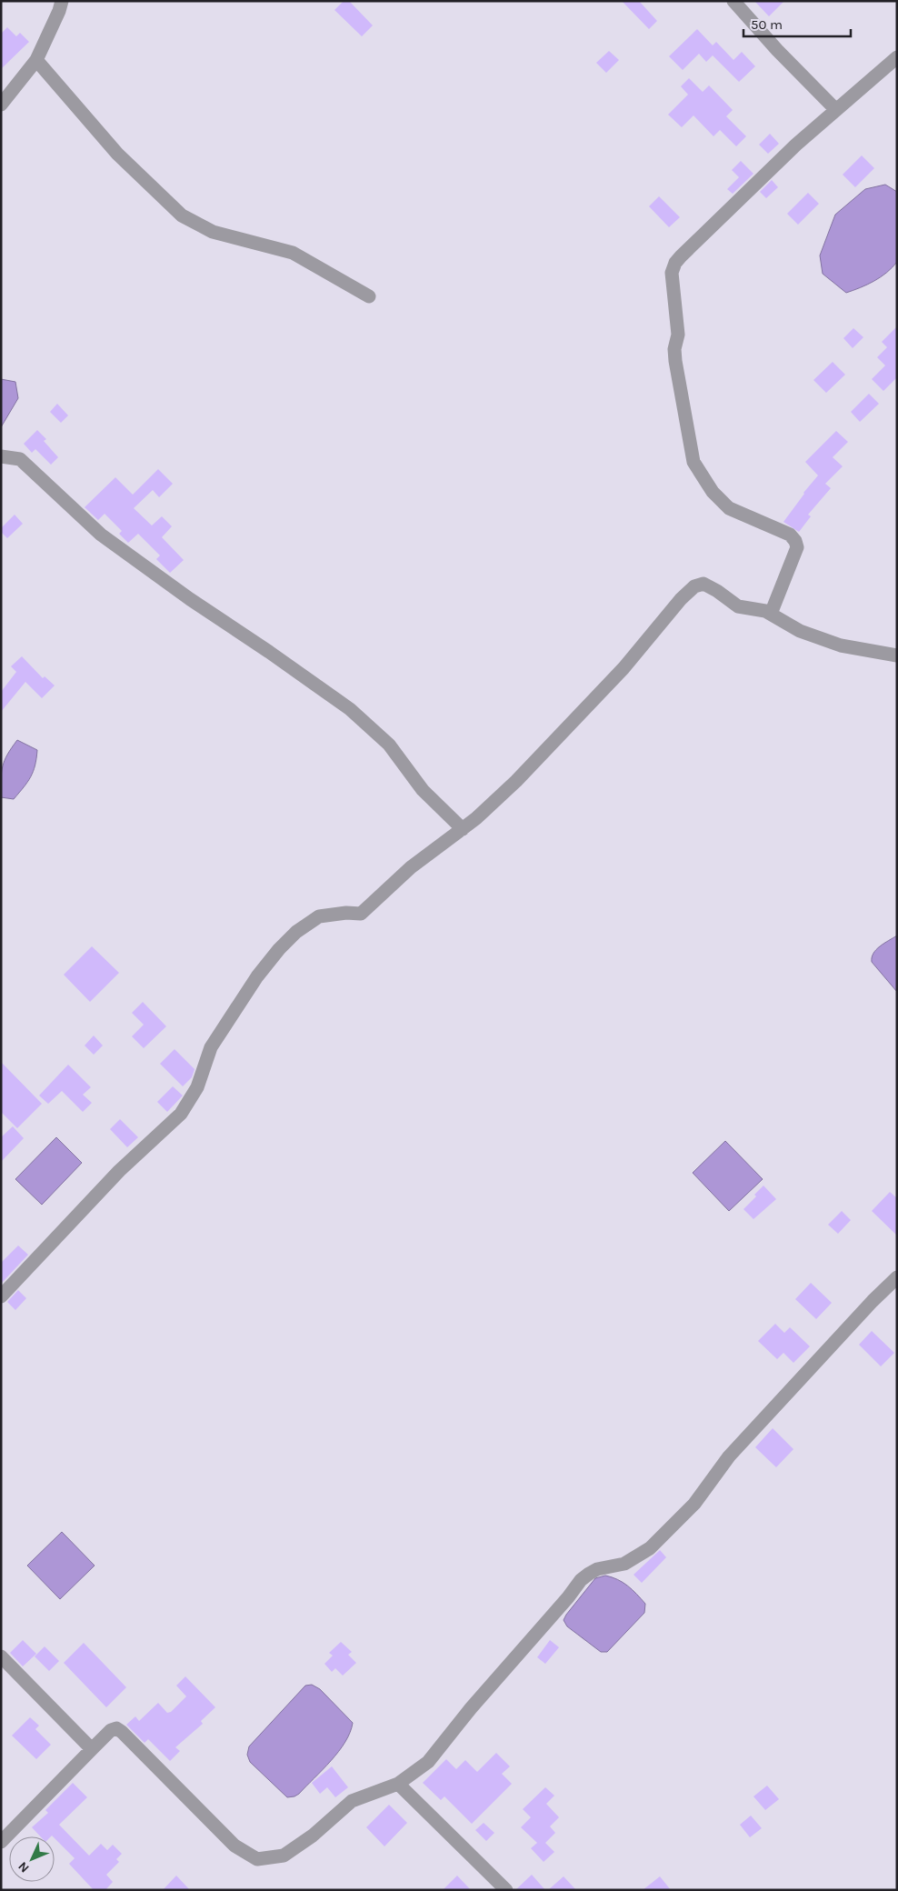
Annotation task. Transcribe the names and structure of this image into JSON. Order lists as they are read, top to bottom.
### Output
{
  "scale_bar": "50 m",
  "north": "bottom left"
}
